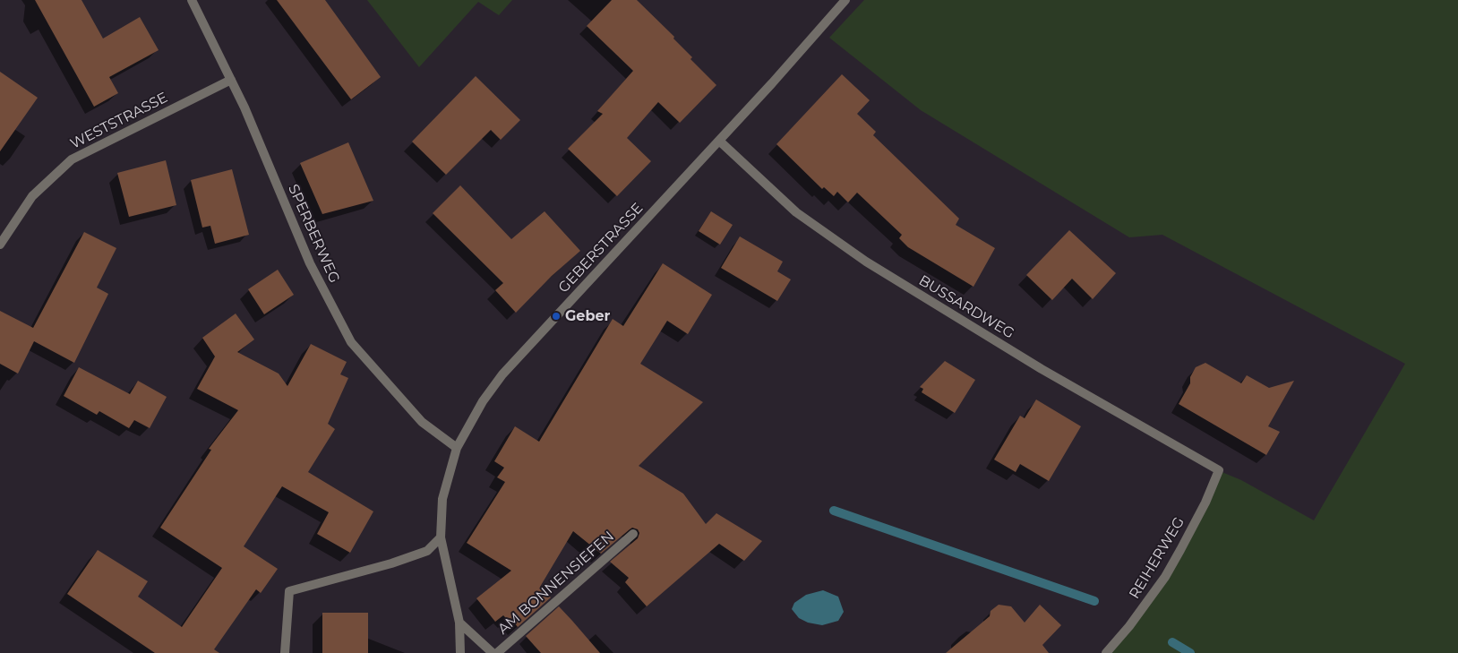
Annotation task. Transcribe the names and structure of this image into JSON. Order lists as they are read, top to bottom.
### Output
{
  "streets": {
    "street": [
      "WESTSTRASSE",
      "SPERBERWEG",
      "GEBERSTRASSE",
      "BUSSARDWEG",
      "REIHERWEG",
      "AM BONNENSIEFEN"
    ]
  },
  "crossings": [
    ["WESTSTRASSE", "SPERBERWEG"],
    ["SPERBERWEG", "GEBERSTRASSE"],
    ["GEBERSTRASSE", "BUSSARDWEG"],
    ["BUSSARDWEG", "REIHERWEG"]
  ],
  "places": ["Geber"]
}
